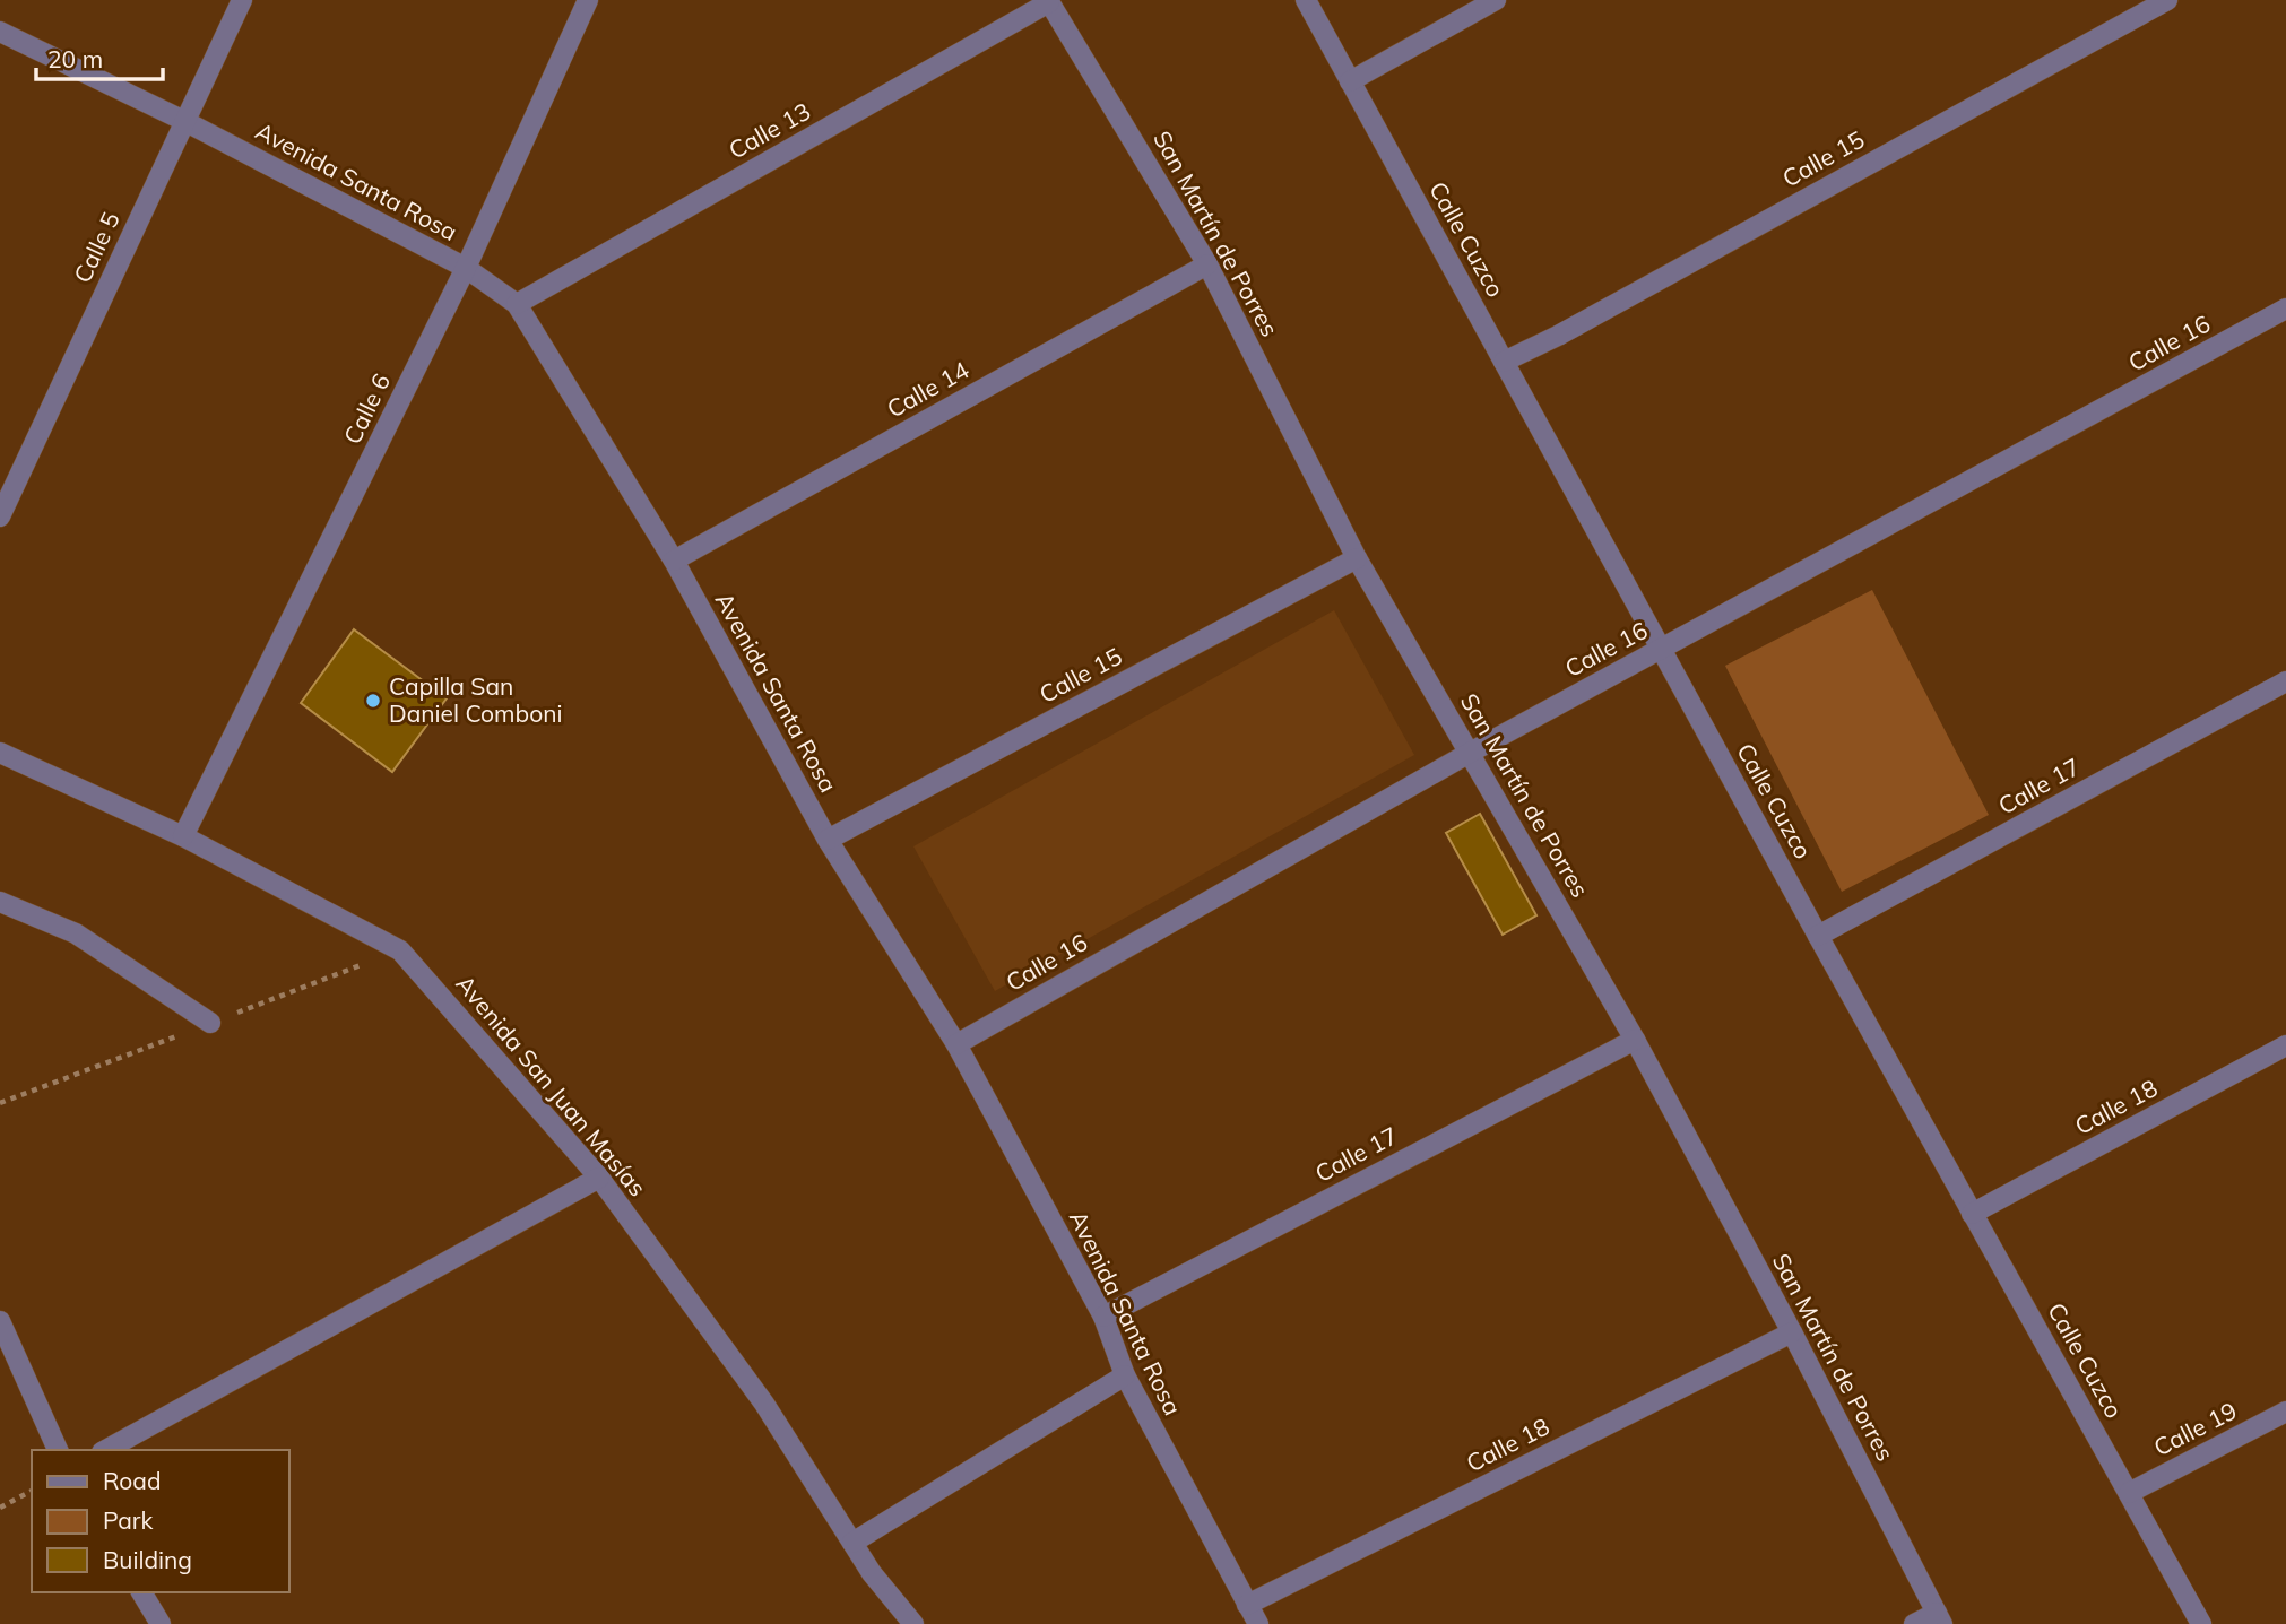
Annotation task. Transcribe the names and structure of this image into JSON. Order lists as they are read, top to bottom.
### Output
{
  "streets": {
    "street": [
      "Calle 13",
      "Calle 15",
      "Avenida Santa Rosa",
      "San Martín de Porres",
      "Calle Cuzco",
      "Calle 5",
      "Calle 16",
      "Calle 14",
      "Calle 6",
      "Calle 17",
      "Avenida San Juan Masías",
      "Calle 18",
      "Calle 19"
    ]
  },
  "crossings": [
    ["Calle 13", "Avenida Santa Rosa"],
    ["Calle 13", "San Martín de Porres"],
    ["Calle 15", "Avenida Santa Rosa"],
    ["Calle 15", "San Martín de Porres"],
    ["Calle 15", "Calle Cuzco"],
    ["Avenida Santa Rosa", "Calle 5"],
    ["Avenida Santa Rosa", "Calle 16"],
    ["Avenida Santa Rosa", "Calle 14"],
    ["Avenida Santa Rosa", "Calle 6"],
    ["Avenida Santa Rosa", "Calle 17"],
    ["Avenida Santa Rosa", "Calle 18"],
    ["San Martín de Porres", "Calle 16"],
    ["San Martín de Porres", "Calle 14"],
    ["San Martín de Porres", "Calle 17"],
    ["San Martín de Porres", "Calle 18"],
    ["Calle Cuzco", "Calle 16"],
    ["Calle Cuzco", "Calle 17"],
    ["Calle Cuzco", "Calle 18"],
    ["Calle Cuzco", "Calle 19"],
    ["Calle 6", "Avenida San Juan Masías"]
  ],
  "places": ["Capilla San Daniel Comboni"],
  "legend": ["Road", "Park", "Building"],
  "scale_bar": "20 m"
}
